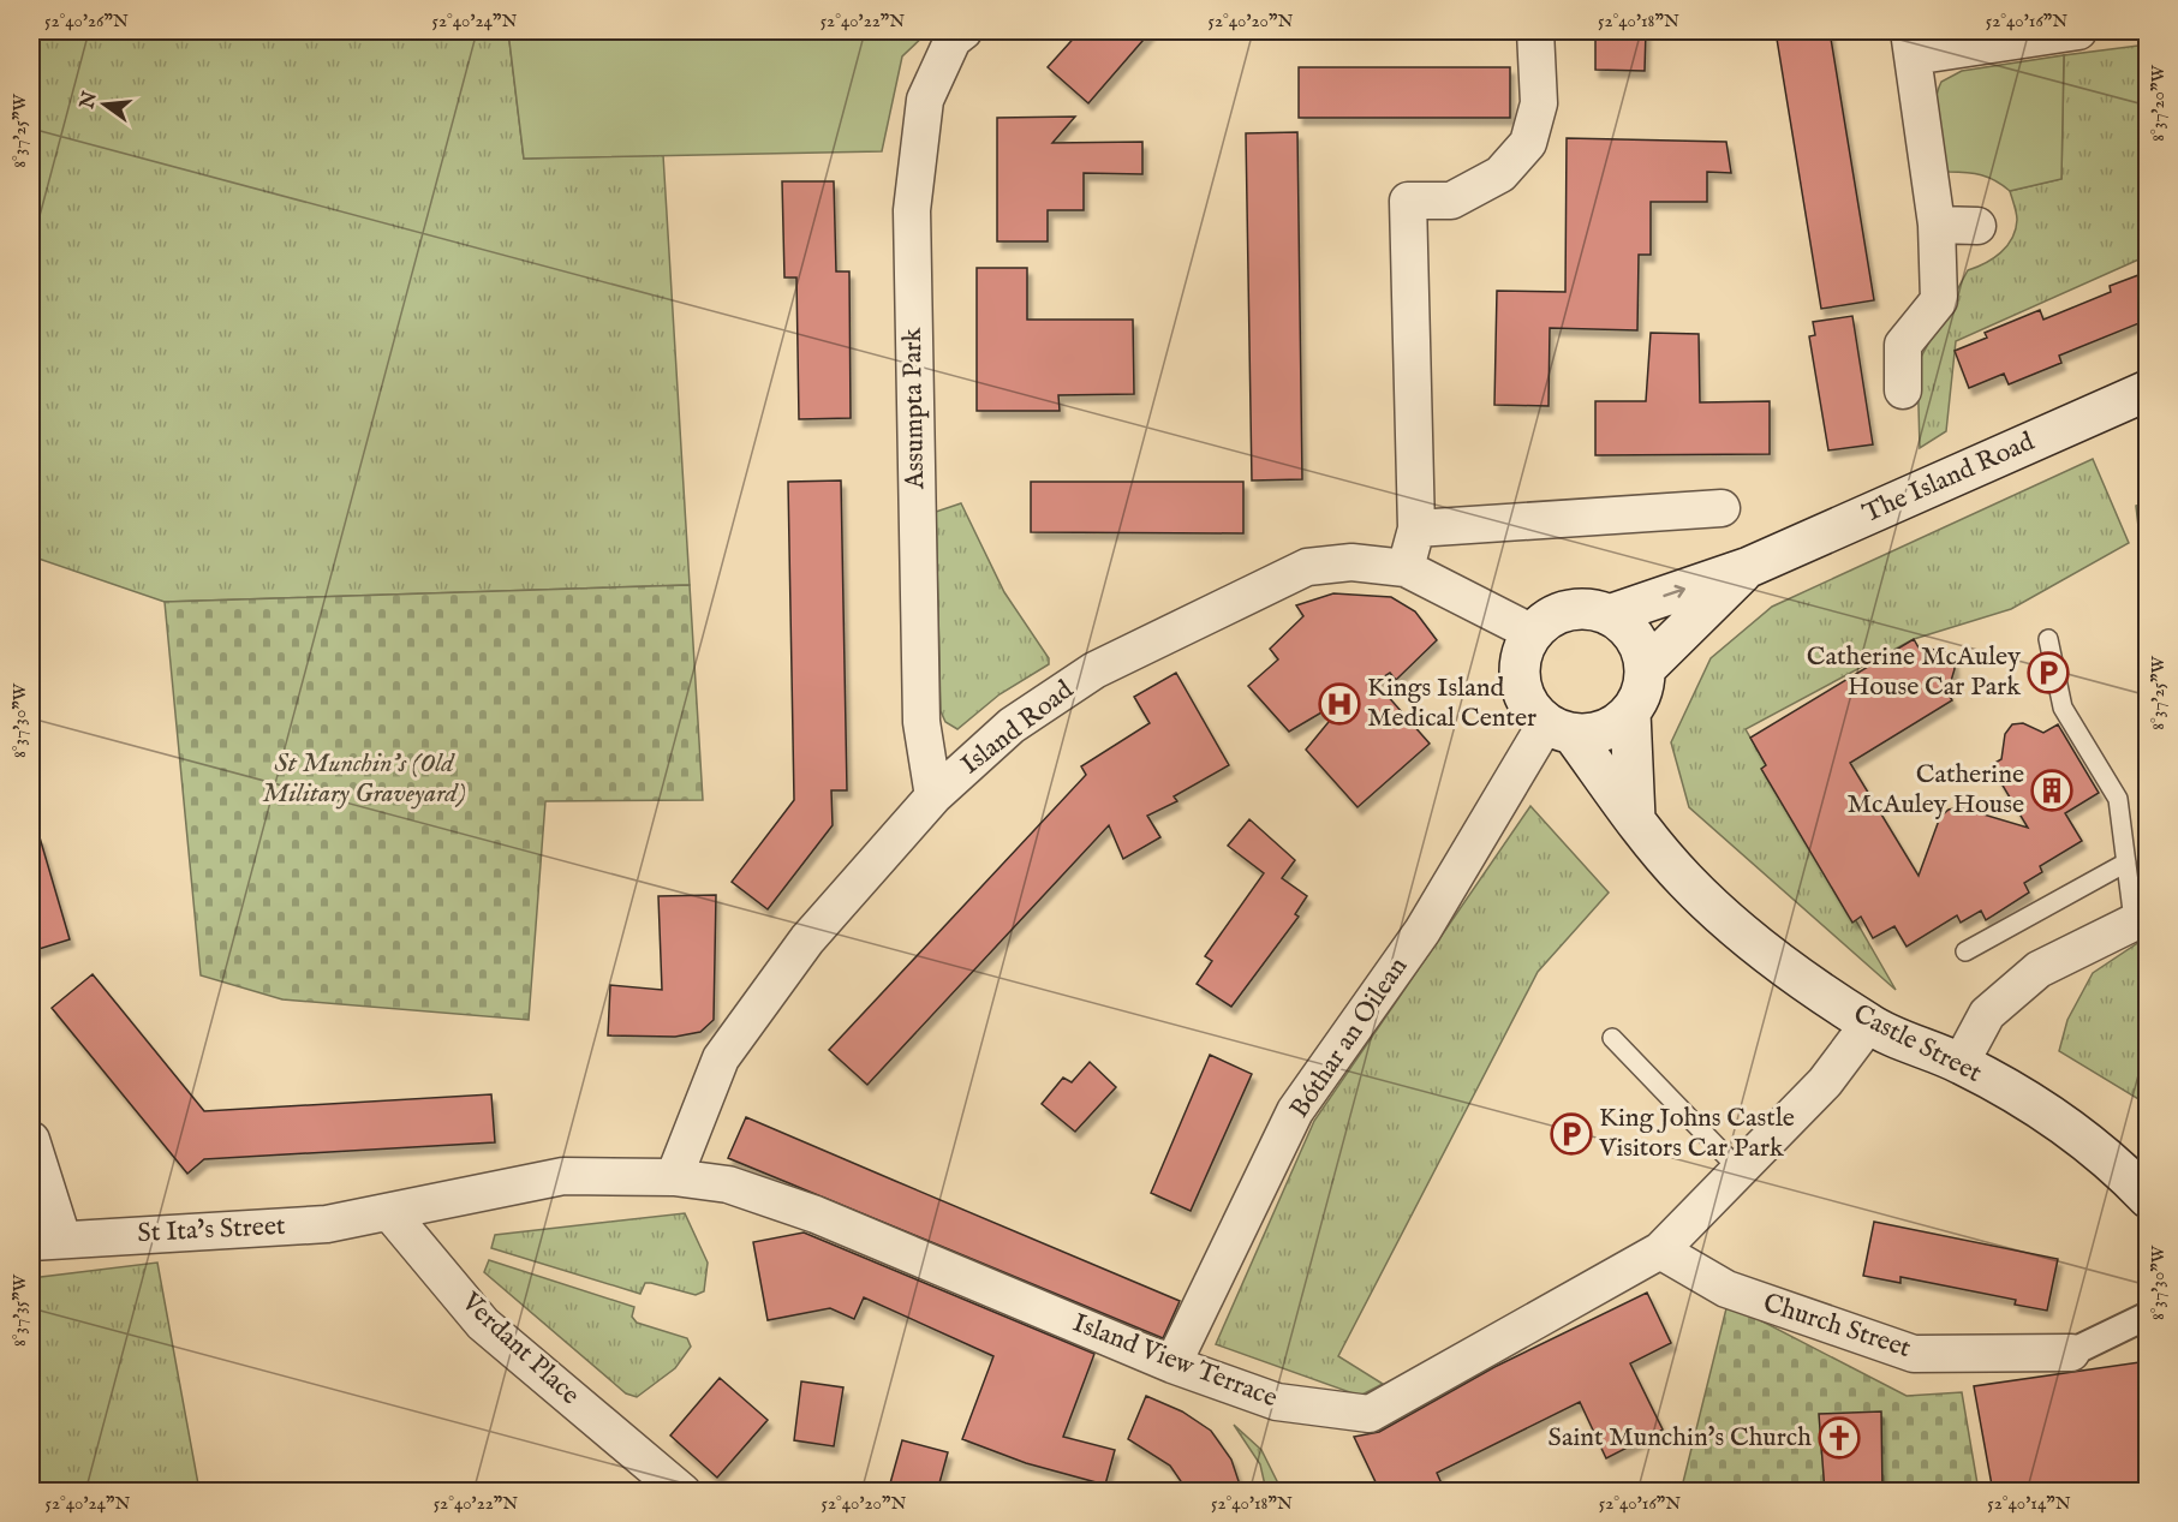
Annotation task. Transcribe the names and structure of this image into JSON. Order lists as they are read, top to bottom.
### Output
{
  "streets": {
    "main road": ["The Island Road", "Castle Street"],
    "street": [
      "Assumpta Park",
      "Island Road",
      "Bóthar an Oilean",
      "St Ita's Street",
      "Church Street",
      "Verdant Place",
      "Island View Terrace"
    ]
  },
  "crossings": [
    ["Assumpta Park", "Island Road"],
    ["The Island Road", "Island Road"],
    ["The Island Road", "Bóthar an Oilean"],
    ["The Island Road", "Castle Street"],
    ["Island Road", "Bóthar an Oilean"],
    ["Island Road", "Castle Street"],
    ["Island Road", "Island View Terrace"],
    ["Bóthar an Oilean", "Castle Street"],
    ["Bóthar an Oilean", "Island View Terrace"],
    ["Castle Street", "Island View Terrace"],
    ["St Ita's Street", "Verdant Place"],
    ["Church Street", "Island View Terrace"]
  ],
  "parks": ["St Munchin's (Old Military Graveyard)"],
  "places": {
    "parking": ["Catherine McAuley House Car Park", "King Johns Castle Visitors Car Park"],
    "hospital": ["Kings Island Medical Center"],
    "building": ["Catherine McAuley House"],
    "church": ["Saint Munchin's Church"]
  },
  "north": "left",
  "coordinates": [
    "52°40'26\"N",
    "52°40'24\"N",
    "52°40'22\"N",
    "52°40'20\"N",
    "52°40'18\"N",
    "52°40'16\"N",
    "8°37'20\"W",
    "8°37'25\"W",
    "8°37'30\"W",
    "8°37'35\"W",
    "52°40'14\"N"
  ]
}
